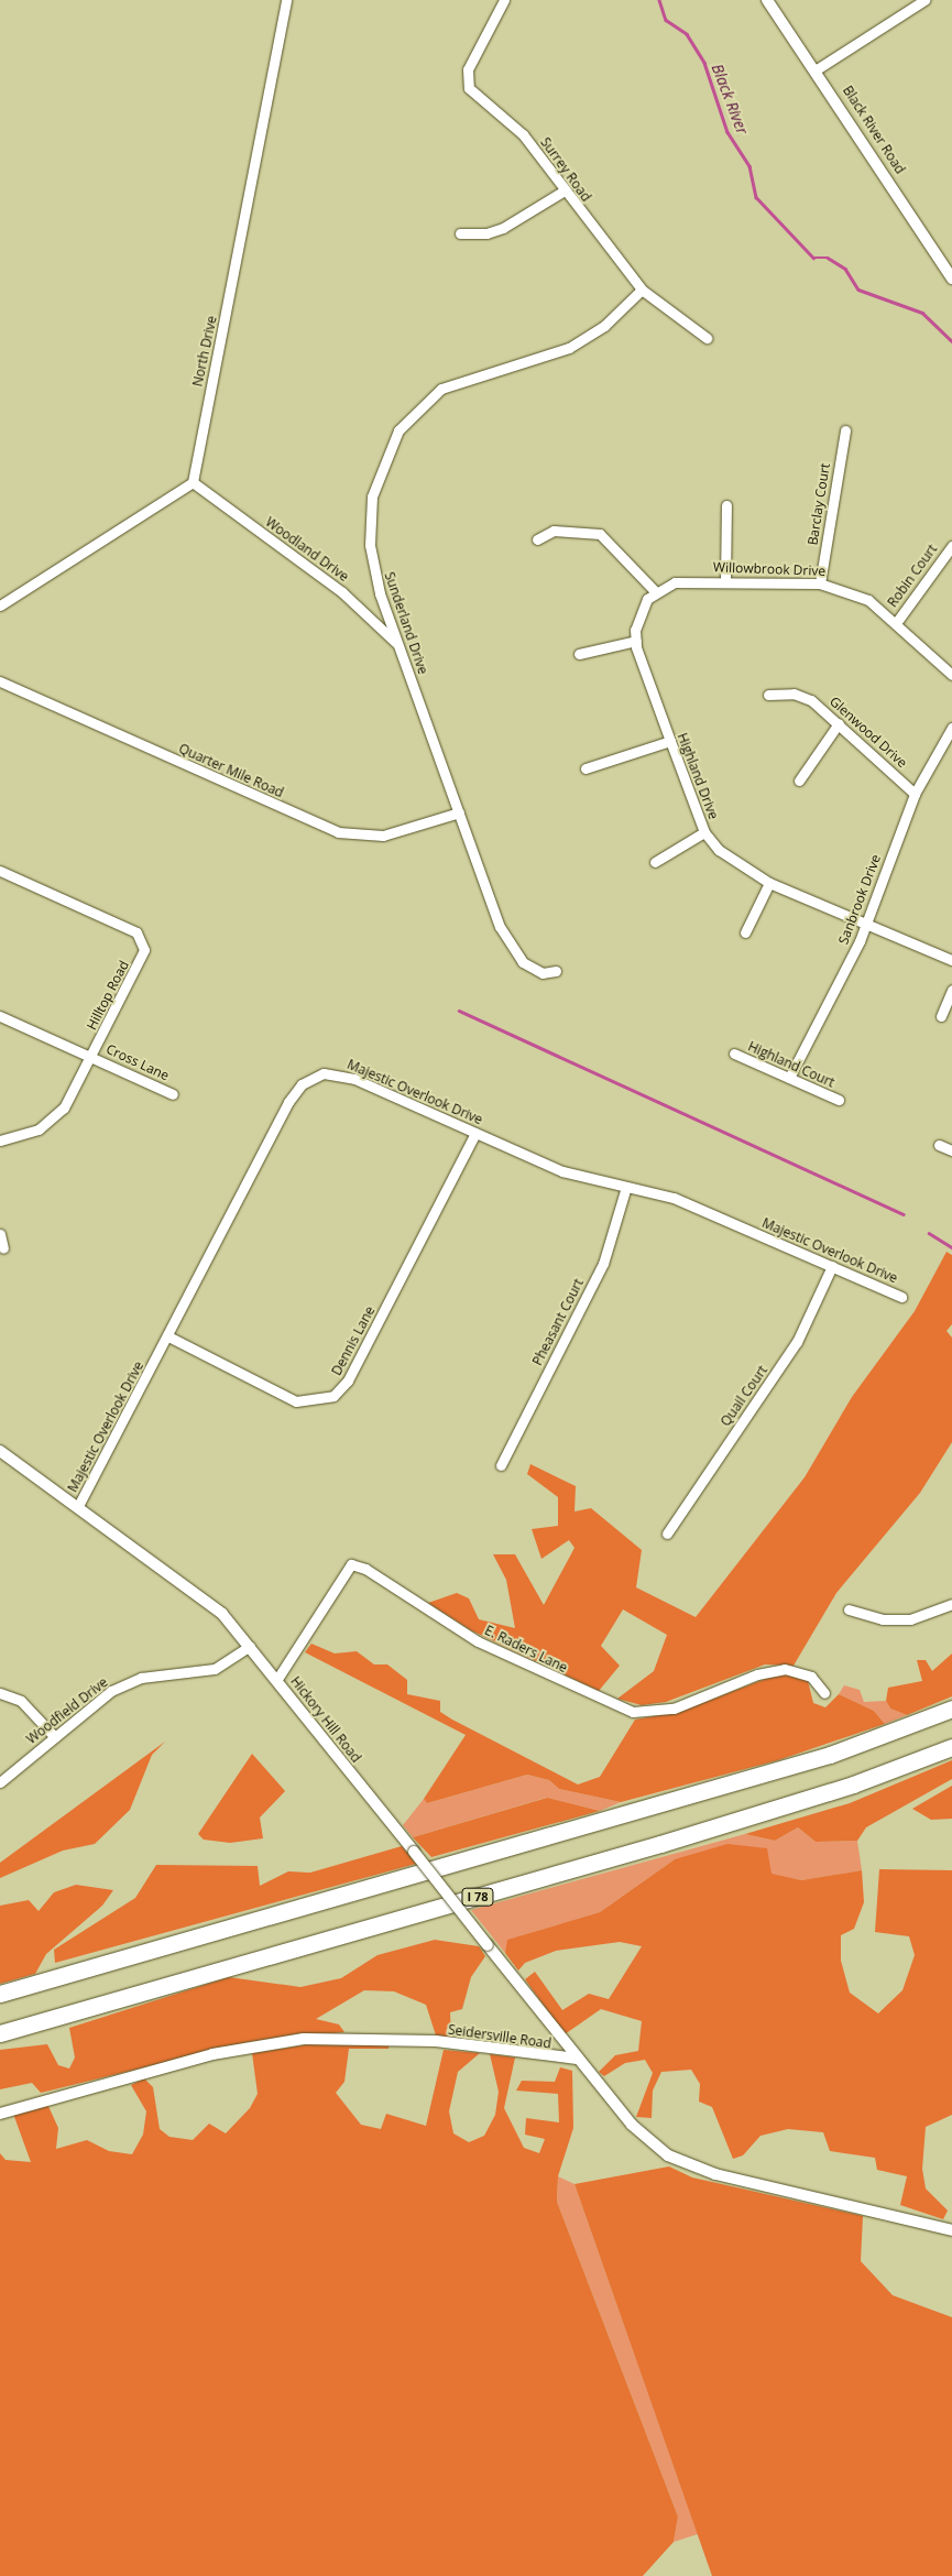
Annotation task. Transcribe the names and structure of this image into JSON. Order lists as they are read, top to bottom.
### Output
{
  "streets": {
    "highway": ["I 78"],
    "street": [
      "Black River Road",
      "Surrey Road",
      "North Drive",
      "Barclay Court",
      "Woodland Drive",
      "Willowbrook Drive",
      "Robin Court",
      "Sunderland Drive",
      "Glenwood Drive",
      "Quarter Mile Road",
      "Highland Drive",
      "Sanbrook Drive",
      "Hilltop Road",
      "Cross Lane",
      "Highland Court",
      "Majestic Overlook Drive",
      "Pheasant Court",
      "Dennis Lane",
      "Quail Court",
      "E. Raders Lane",
      "Woodfield Drive",
      "Hickory Hill Road",
      "Seidersville Road"
    ]
  },
  "crossings": [
    ["Surrey Road", "Sunderland Drive"],
    ["North Drive", "Woodland Drive"],
    ["Barclay Court", "Willowbrook Drive"],
    ["Woodland Drive", "Sunderland Drive"],
    ["Willowbrook Drive", "Robin Court"],
    ["Willowbrook Drive", "Highland Drive"],
    ["Sunderland Drive", "Quarter Mile Road"],
    ["Glenwood Drive", "Sanbrook Drive"],
    ["Highland Drive", "Sanbrook Drive"],
    ["Sanbrook Drive", "Highland Court"],
    ["Hilltop Road", "Cross Lane"],
    ["Majestic Overlook Drive", "Pheasant Court"],
    ["Majestic Overlook Drive", "Dennis Lane"],
    ["Majestic Overlook Drive", "Quail Court"],
    ["Majestic Overlook Drive", "Hickory Hill Road"],
    ["E. Raders Lane", "Hickory Hill Road"],
    ["Woodfield Drive", "Hickory Hill Road"],
    ["Hickory Hill Road", "Seidersville Road"]
  ],
  "water": ["Black River"]
}
